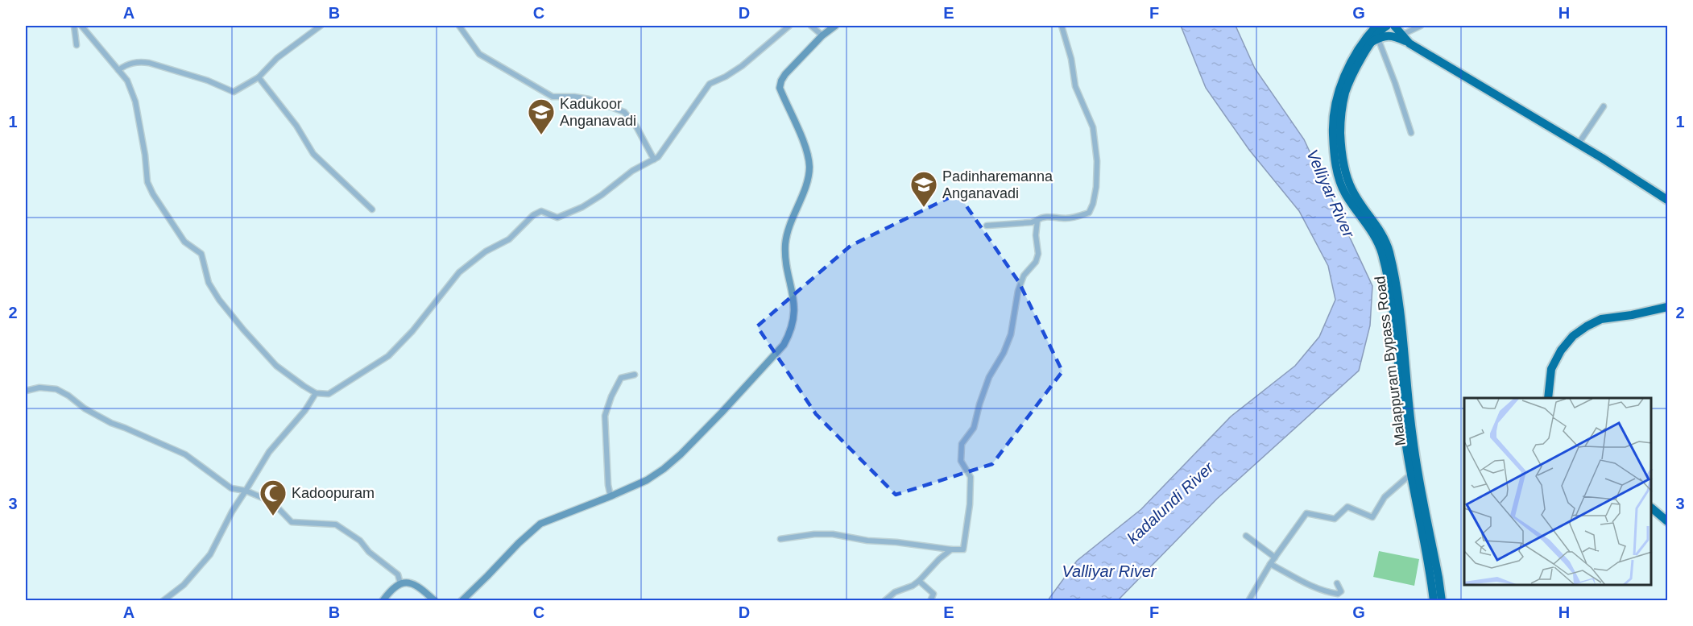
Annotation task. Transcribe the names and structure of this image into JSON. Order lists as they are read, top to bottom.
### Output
{
  "streets": {
    "highway": ["Malappuram Bypass Road"]
  },
  "water": ["Velliyar River", "kadalundi River", "Valliyar River"],
  "places": {
    "school or university": ["Kadukoor Anganavadi", "Padinharemanna Anganavadi"],
    "mosque": ["Kadoopuram"]
  },
  "grid": {
    "columns": [
      "A",
      "B",
      "C",
      "D",
      "E",
      "F",
      "G",
      "H"
    ],
    "rows": ["1", "2", "3"]
  }
}
